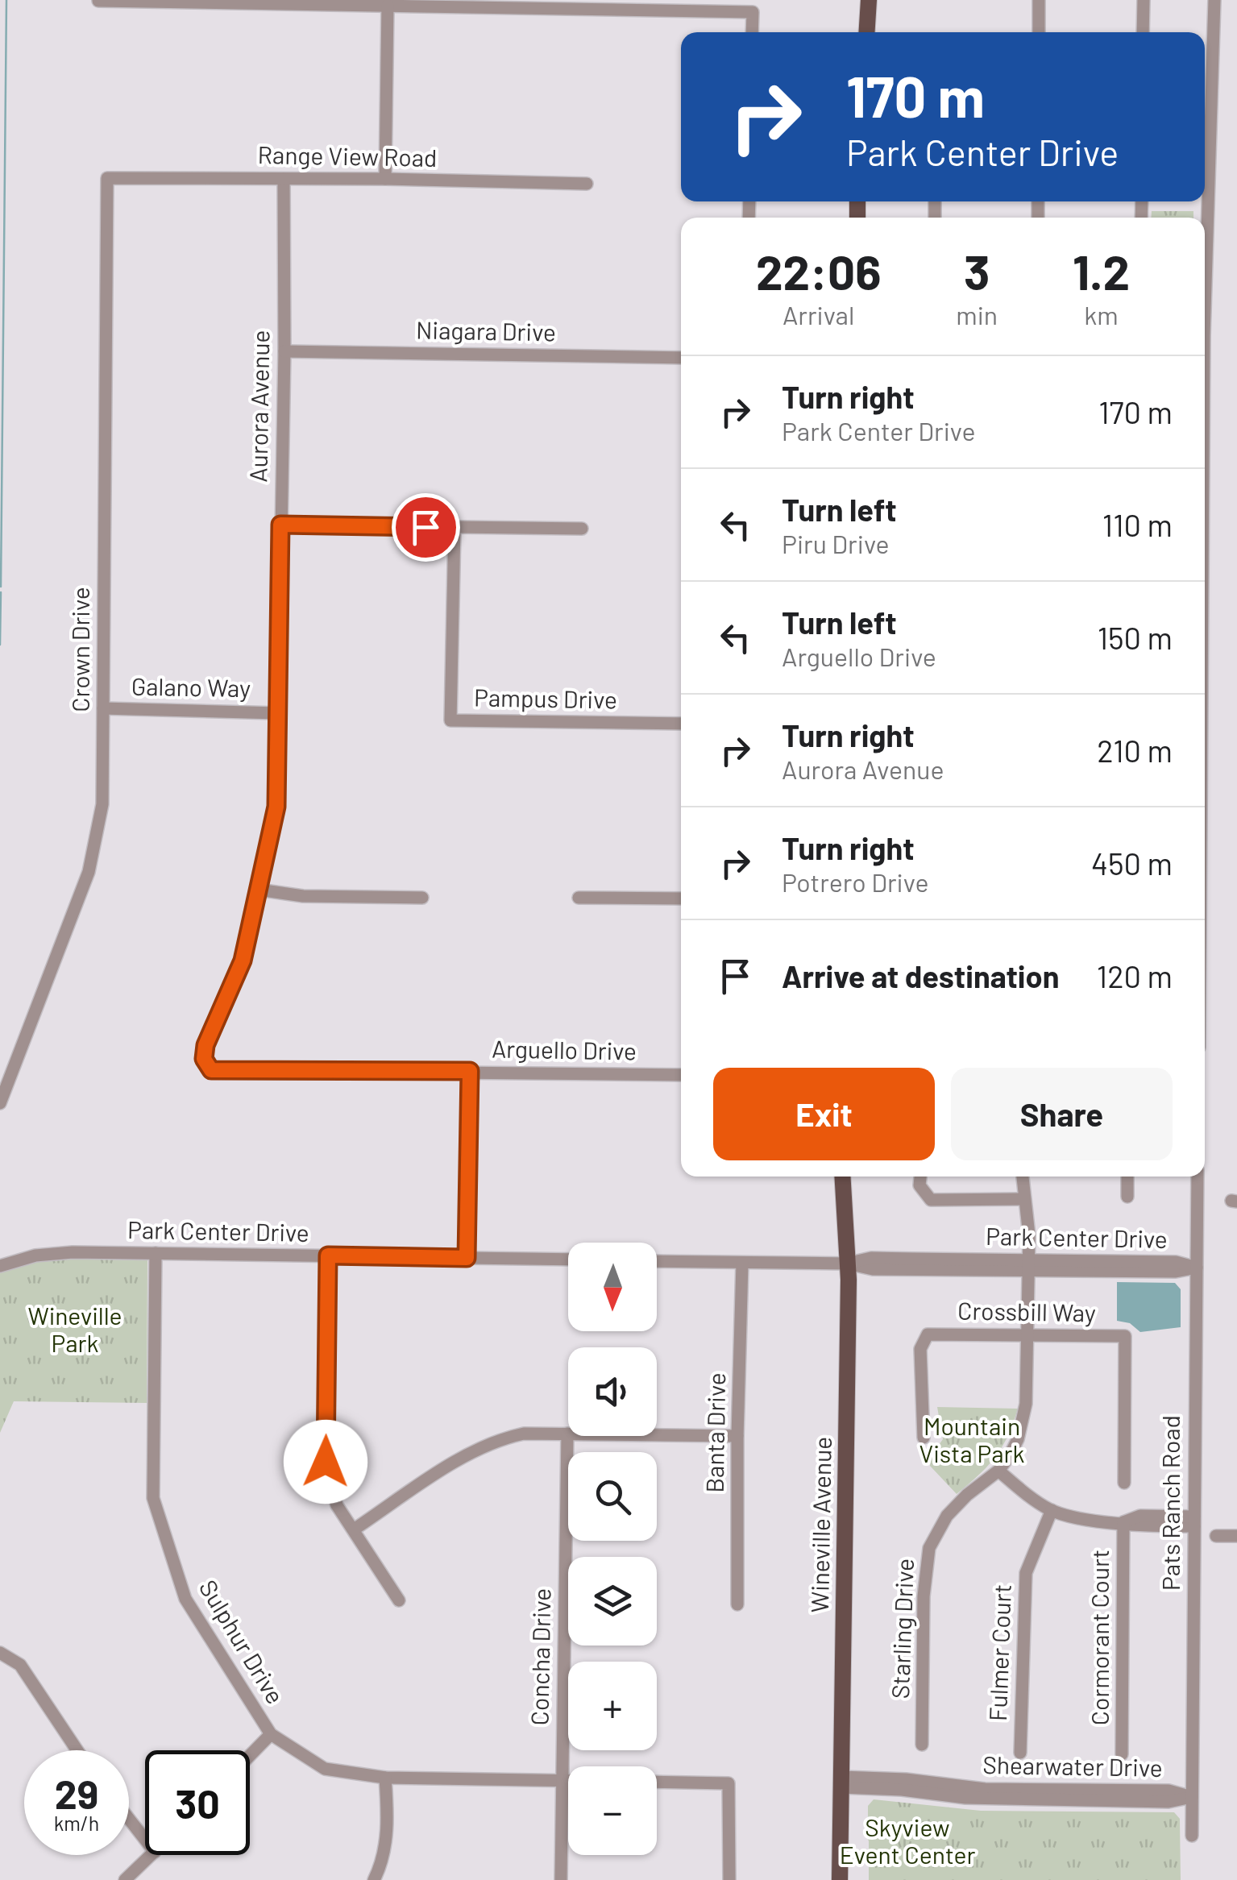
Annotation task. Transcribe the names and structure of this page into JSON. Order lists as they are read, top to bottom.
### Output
{
  "streets": {
    "main road": ["Wineville Avenue"],
    "street": [
      "Range View Road",
      "Niagara Drive",
      "Aurora Avenue",
      "Crown Drive",
      "Galano Way",
      "Pampus Drive",
      "Arguello Drive",
      "Park Center Drive",
      "Crossbill Way",
      "Banta Drive",
      "Pats Ranch Road",
      "Starling Drive",
      "Cormorant Court",
      "Sulphur Drive",
      "Fulmer Court",
      "Concha Drive",
      "Shearwater Drive"
    ]
  },
  "crossings": [
    ["Range View Road", "Aurora Avenue"],
    ["Range View Road", "Crown Drive"],
    ["Niagara Drive", "Aurora Avenue"],
    ["Aurora Avenue", "Galano Way"],
    ["Aurora Avenue", "Arguello Drive"],
    ["Crown Drive", "Galano Way"],
    ["Park Center Drive", "Banta Drive"],
    ["Park Center Drive", "Pats Ranch Road"],
    ["Park Center Drive", "Wineville Avenue"],
    ["Park Center Drive", "Starling Drive"],
    ["Park Center Drive", "Sulphur Drive"],
    ["Crossbill Way", "Starling Drive"],
    ["Pats Ranch Road", "Shearwater Drive"],
    ["Wineville Avenue", "Shearwater Drive"],
    ["Sulphur Drive", "Concha Drive"]
  ],
  "parks": ["Wineville Park", "Mountain Vista Park", "Skyview Event Center"],
  "north": "bottom",
  "page": {
    "turn": ["170 m", "Park Center Drive"],
    "eta": [
      "22:06",
      "Arrival",
      "3",
      "min",
      "1.2",
      "km"
    ],
    "list": [
      {
        "name": "Turn right",
        "note": "Park Center Drive",
        "value": "170 m"
      },
      {
        "name": "Turn left",
        "note": "Piru Drive",
        "value": "110 m"
      },
      {
        "name": "Turn left",
        "note": "Arguello Drive",
        "value": "150 m"
      },
      {
        "name": "Turn right",
        "note": "Aurora Avenue",
        "value": "210 m"
      },
      {
        "name": "Turn right",
        "note": "Potrero Drive",
        "value": "450 m"
      },
      {
        "name": "Arrive at destination",
        "value": "120 m"
      }
    ],
    "buttons": ["Exit", "Share"],
    "map_buttons": ["+", "−"],
    "speed": "29 km/h",
    "limit": "30"
  }
}
